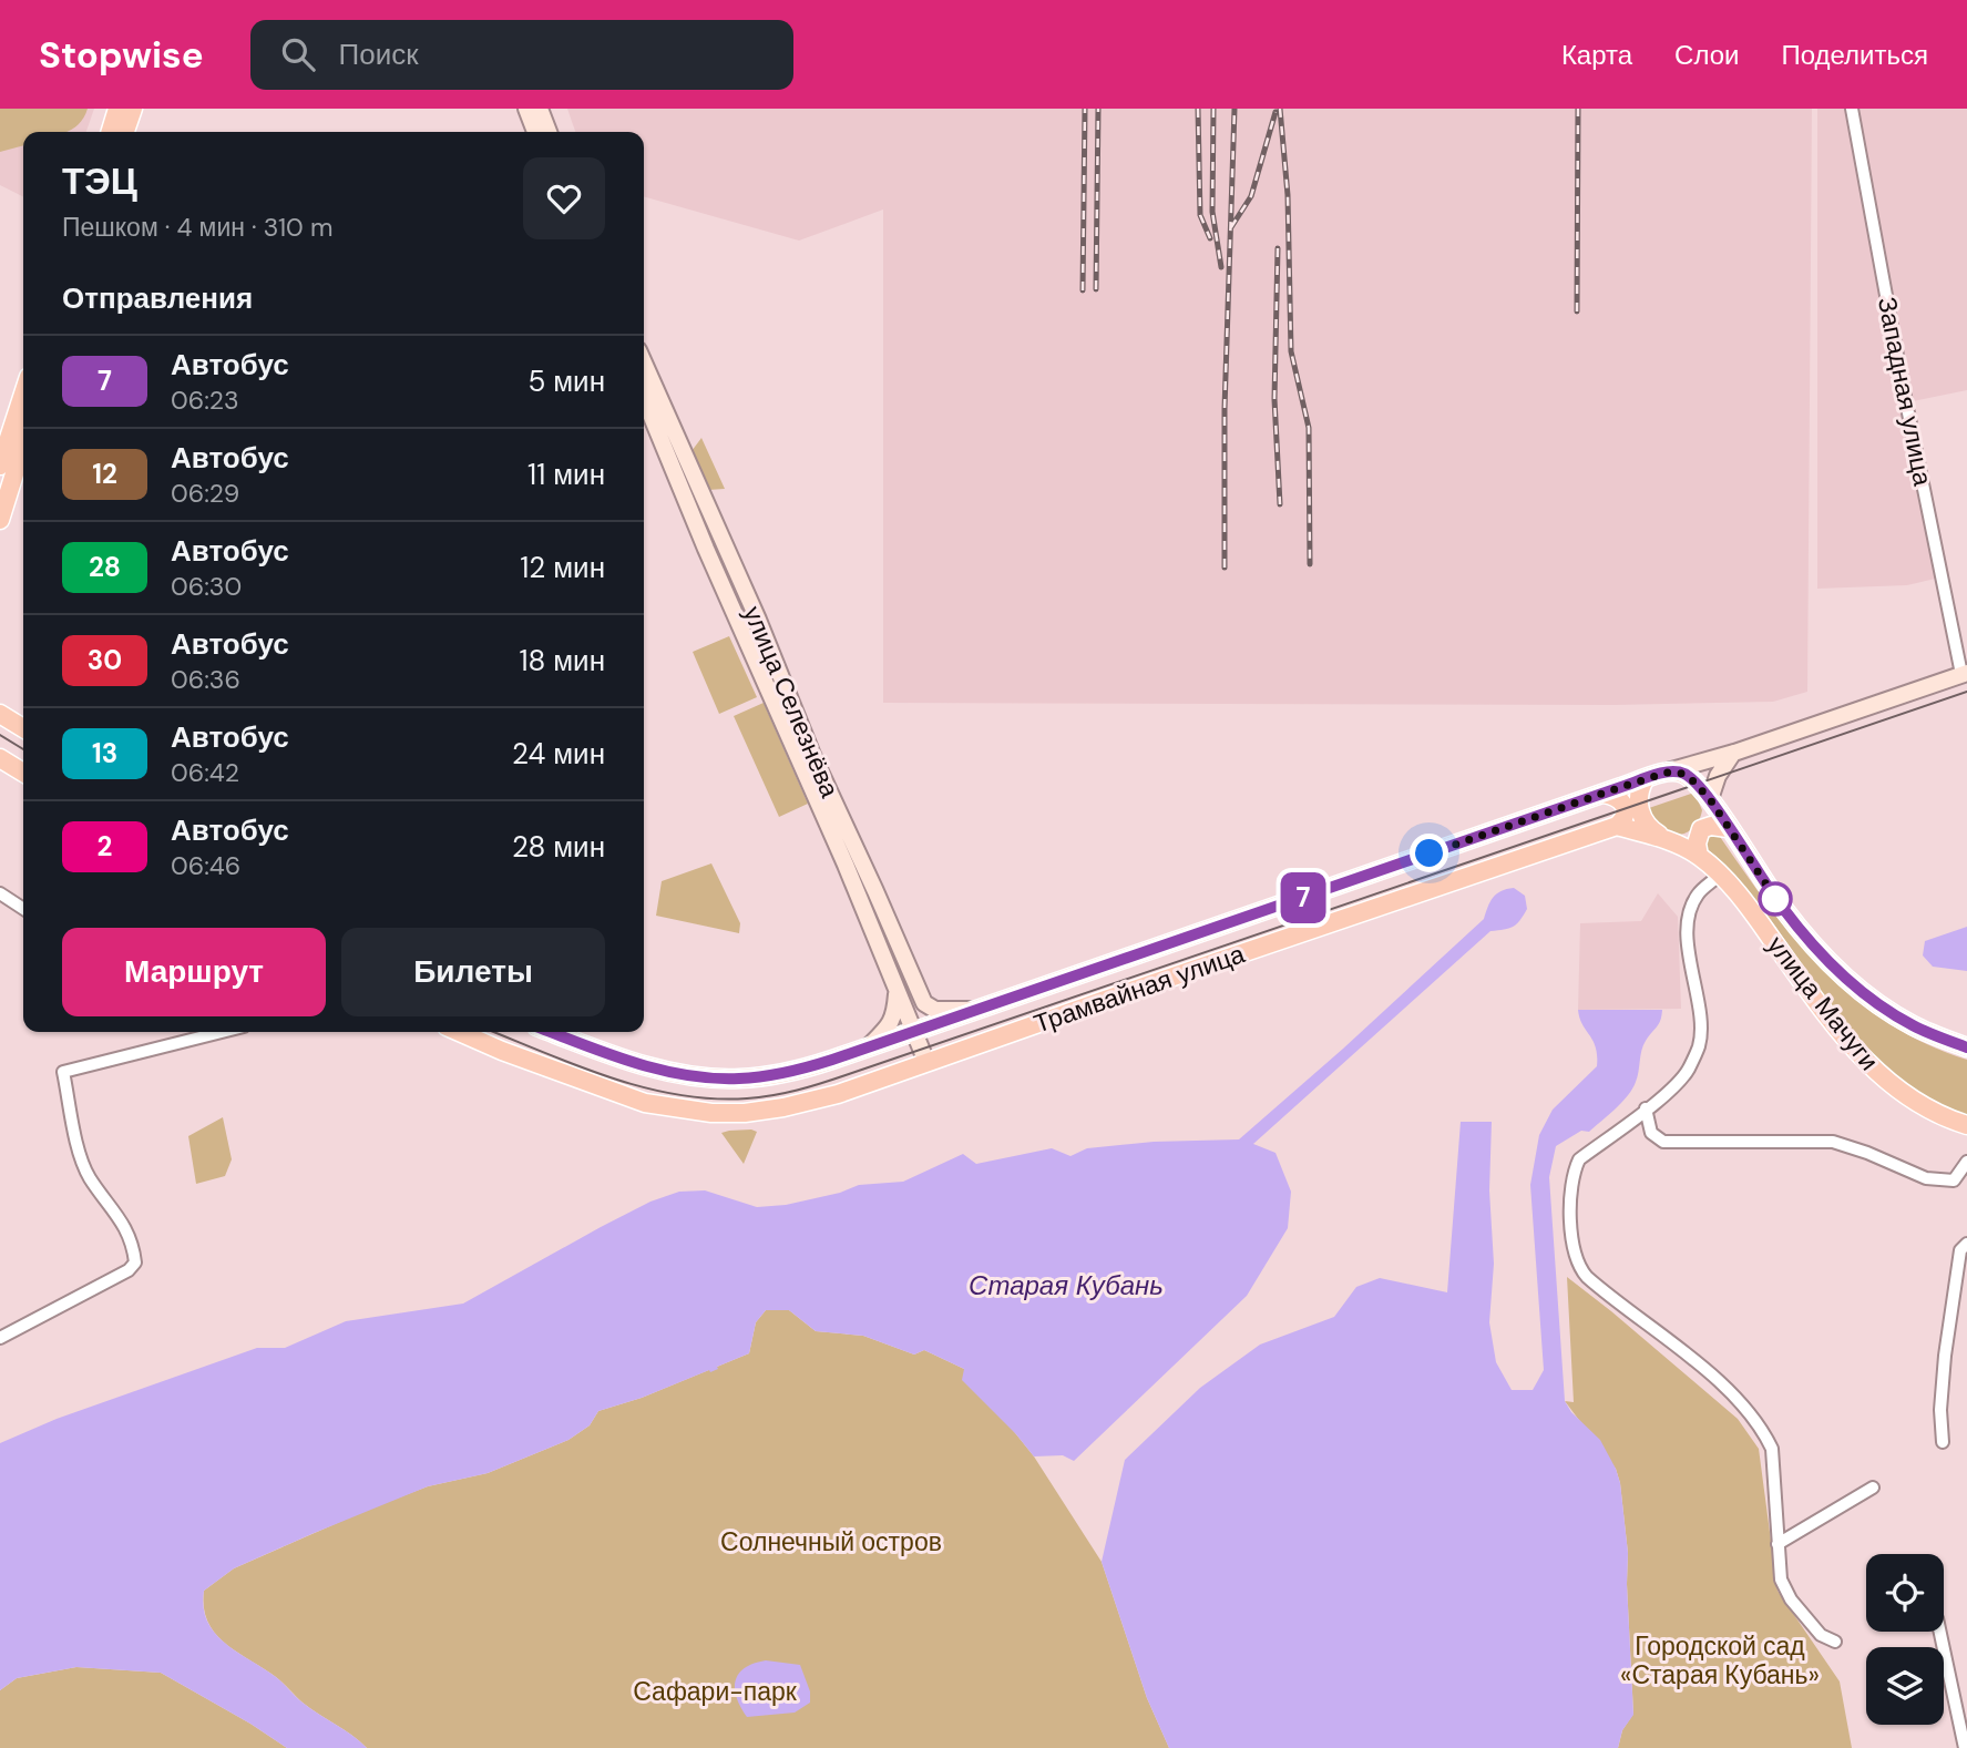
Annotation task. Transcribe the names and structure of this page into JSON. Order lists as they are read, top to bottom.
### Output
{
  "streets": {
    "main road": ["улица Селезнёва", "Трамвайная улица", "улица Мачуги"],
    "street": ["Западная улица"]
  },
  "crossings": [
    ["Западная улица", "Трамвайная улица"],
    ["улица Селезнёва", "Трамвайная улица"],
    ["Трамвайная улица", "улица Мачуги"]
  ],
  "water": ["Старая Кубань"],
  "parks": ["Солнечный остров", "Городской сад «Старая Кубань»", "Сафари-парк"],
  "lines": ["bus line 7"],
  "page": {
    "header": "Stopwise",
    "search": "Поиск",
    "nav": ["Карта", "Слои", "Поделиться"],
    "on_map": "7",
    "heading": [
      ["ТЭЦ", "Пешком · 4 мин · 310 m"],
      "Отправления"
    ],
    "list": [
      {
        "mark": "7",
        "name": "Автобус",
        "note": "06:23",
        "value": "5 мин"
      },
      {
        "mark": "12",
        "name": "Автобус",
        "note": "06:29",
        "value": "11 мин"
      },
      {
        "mark": "28",
        "name": "Автобус",
        "note": "06:30",
        "value": "12 мин"
      },
      {
        "mark": "30",
        "name": "Автобус",
        "note": "06:36",
        "value": "18 мин"
      },
      {
        "mark": "13",
        "name": "Автобус",
        "note": "06:42",
        "value": "24 мин"
      },
      {
        "mark": "2",
        "name": "Автобус",
        "note": "06:46",
        "value": "28 мин"
      }
    ],
    "buttons": ["Маршрут", "Билеты"]
  }
}
